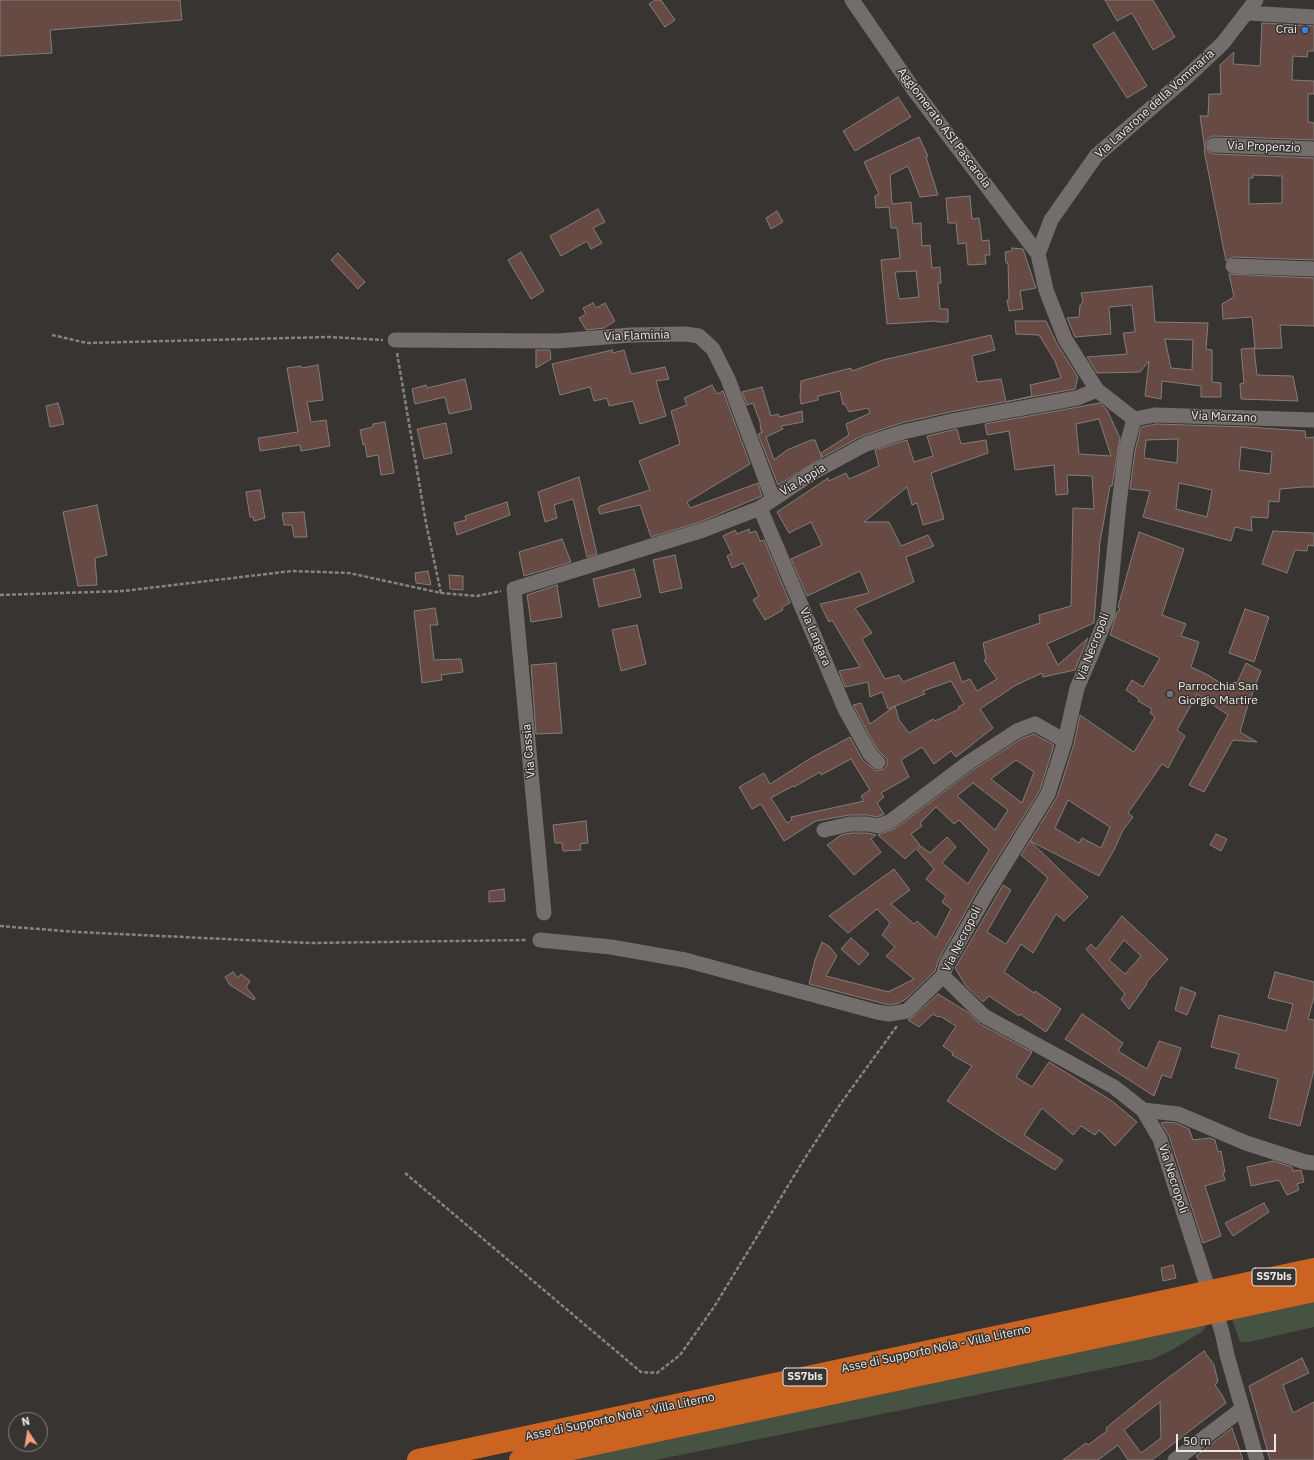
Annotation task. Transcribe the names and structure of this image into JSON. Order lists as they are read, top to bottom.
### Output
{
  "streets": {
    "highway": ["SS7bis", "Asse di Supporto Nola - Villa Literno"],
    "street": [
      "Via Lavarone della Vommaria",
      "Agglomerato ASI Pascarola",
      "Via Propenzio",
      "Via Flaminia",
      "Via Marzano",
      "Via Appia",
      "Via Langara",
      "Via Necropoli",
      "Via Cassia"
    ]
  },
  "crossings": [
    ["Via Lavarone della Vommaria", "Agglomerato ASI Pascarola"],
    ["Via Flaminia", "Via Appia"],
    ["Via Marzano", "Via Necropoli"],
    ["Via Appia", "Via Langara"],
    ["Via Appia", "Via Cassia"]
  ],
  "places": ["Crai", "Parrocchia San Giorgio Martire"],
  "scale_bar": "50 m",
  "north": "top"
}
